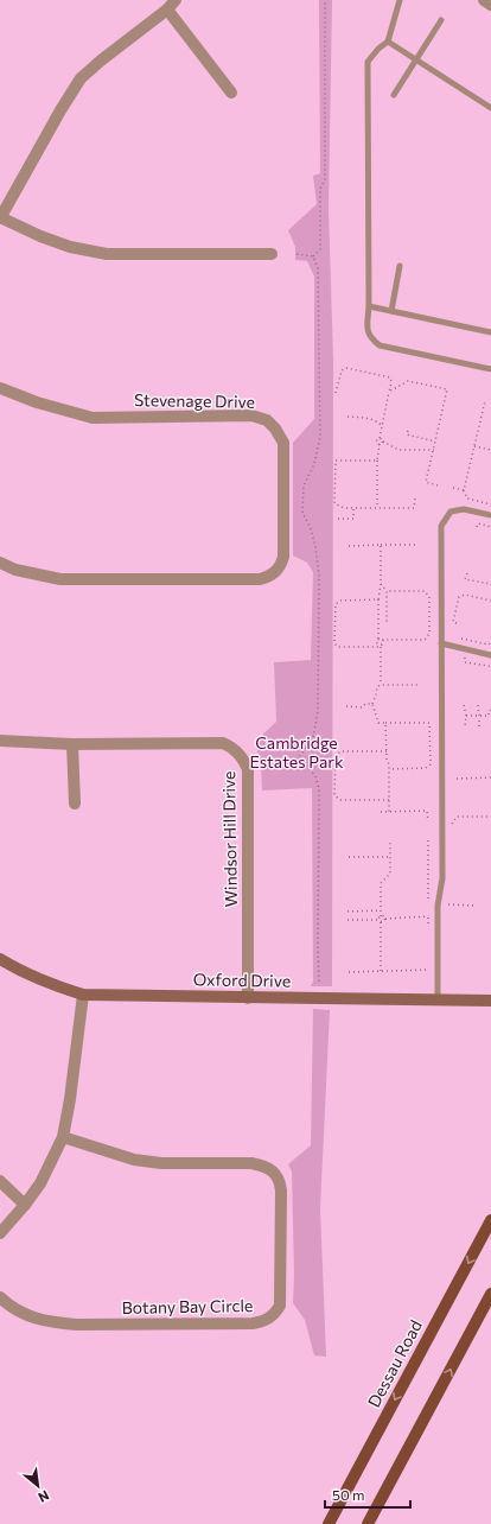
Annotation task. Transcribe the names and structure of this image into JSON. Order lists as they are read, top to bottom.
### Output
{
  "streets": {
    "main road": ["Dessau Road"],
    "street": [
      "Stevenage Drive",
      "Windsor Hill Drive",
      "Oxford Drive",
      "Botany Bay Circle"
    ]
  },
  "crossings": [
    ["Windsor Hill Drive", "Oxford Drive"]
  ],
  "parks": ["Cambridge Estates Park"],
  "scale_bar": "50 m",
  "north": "bottom right"
}
